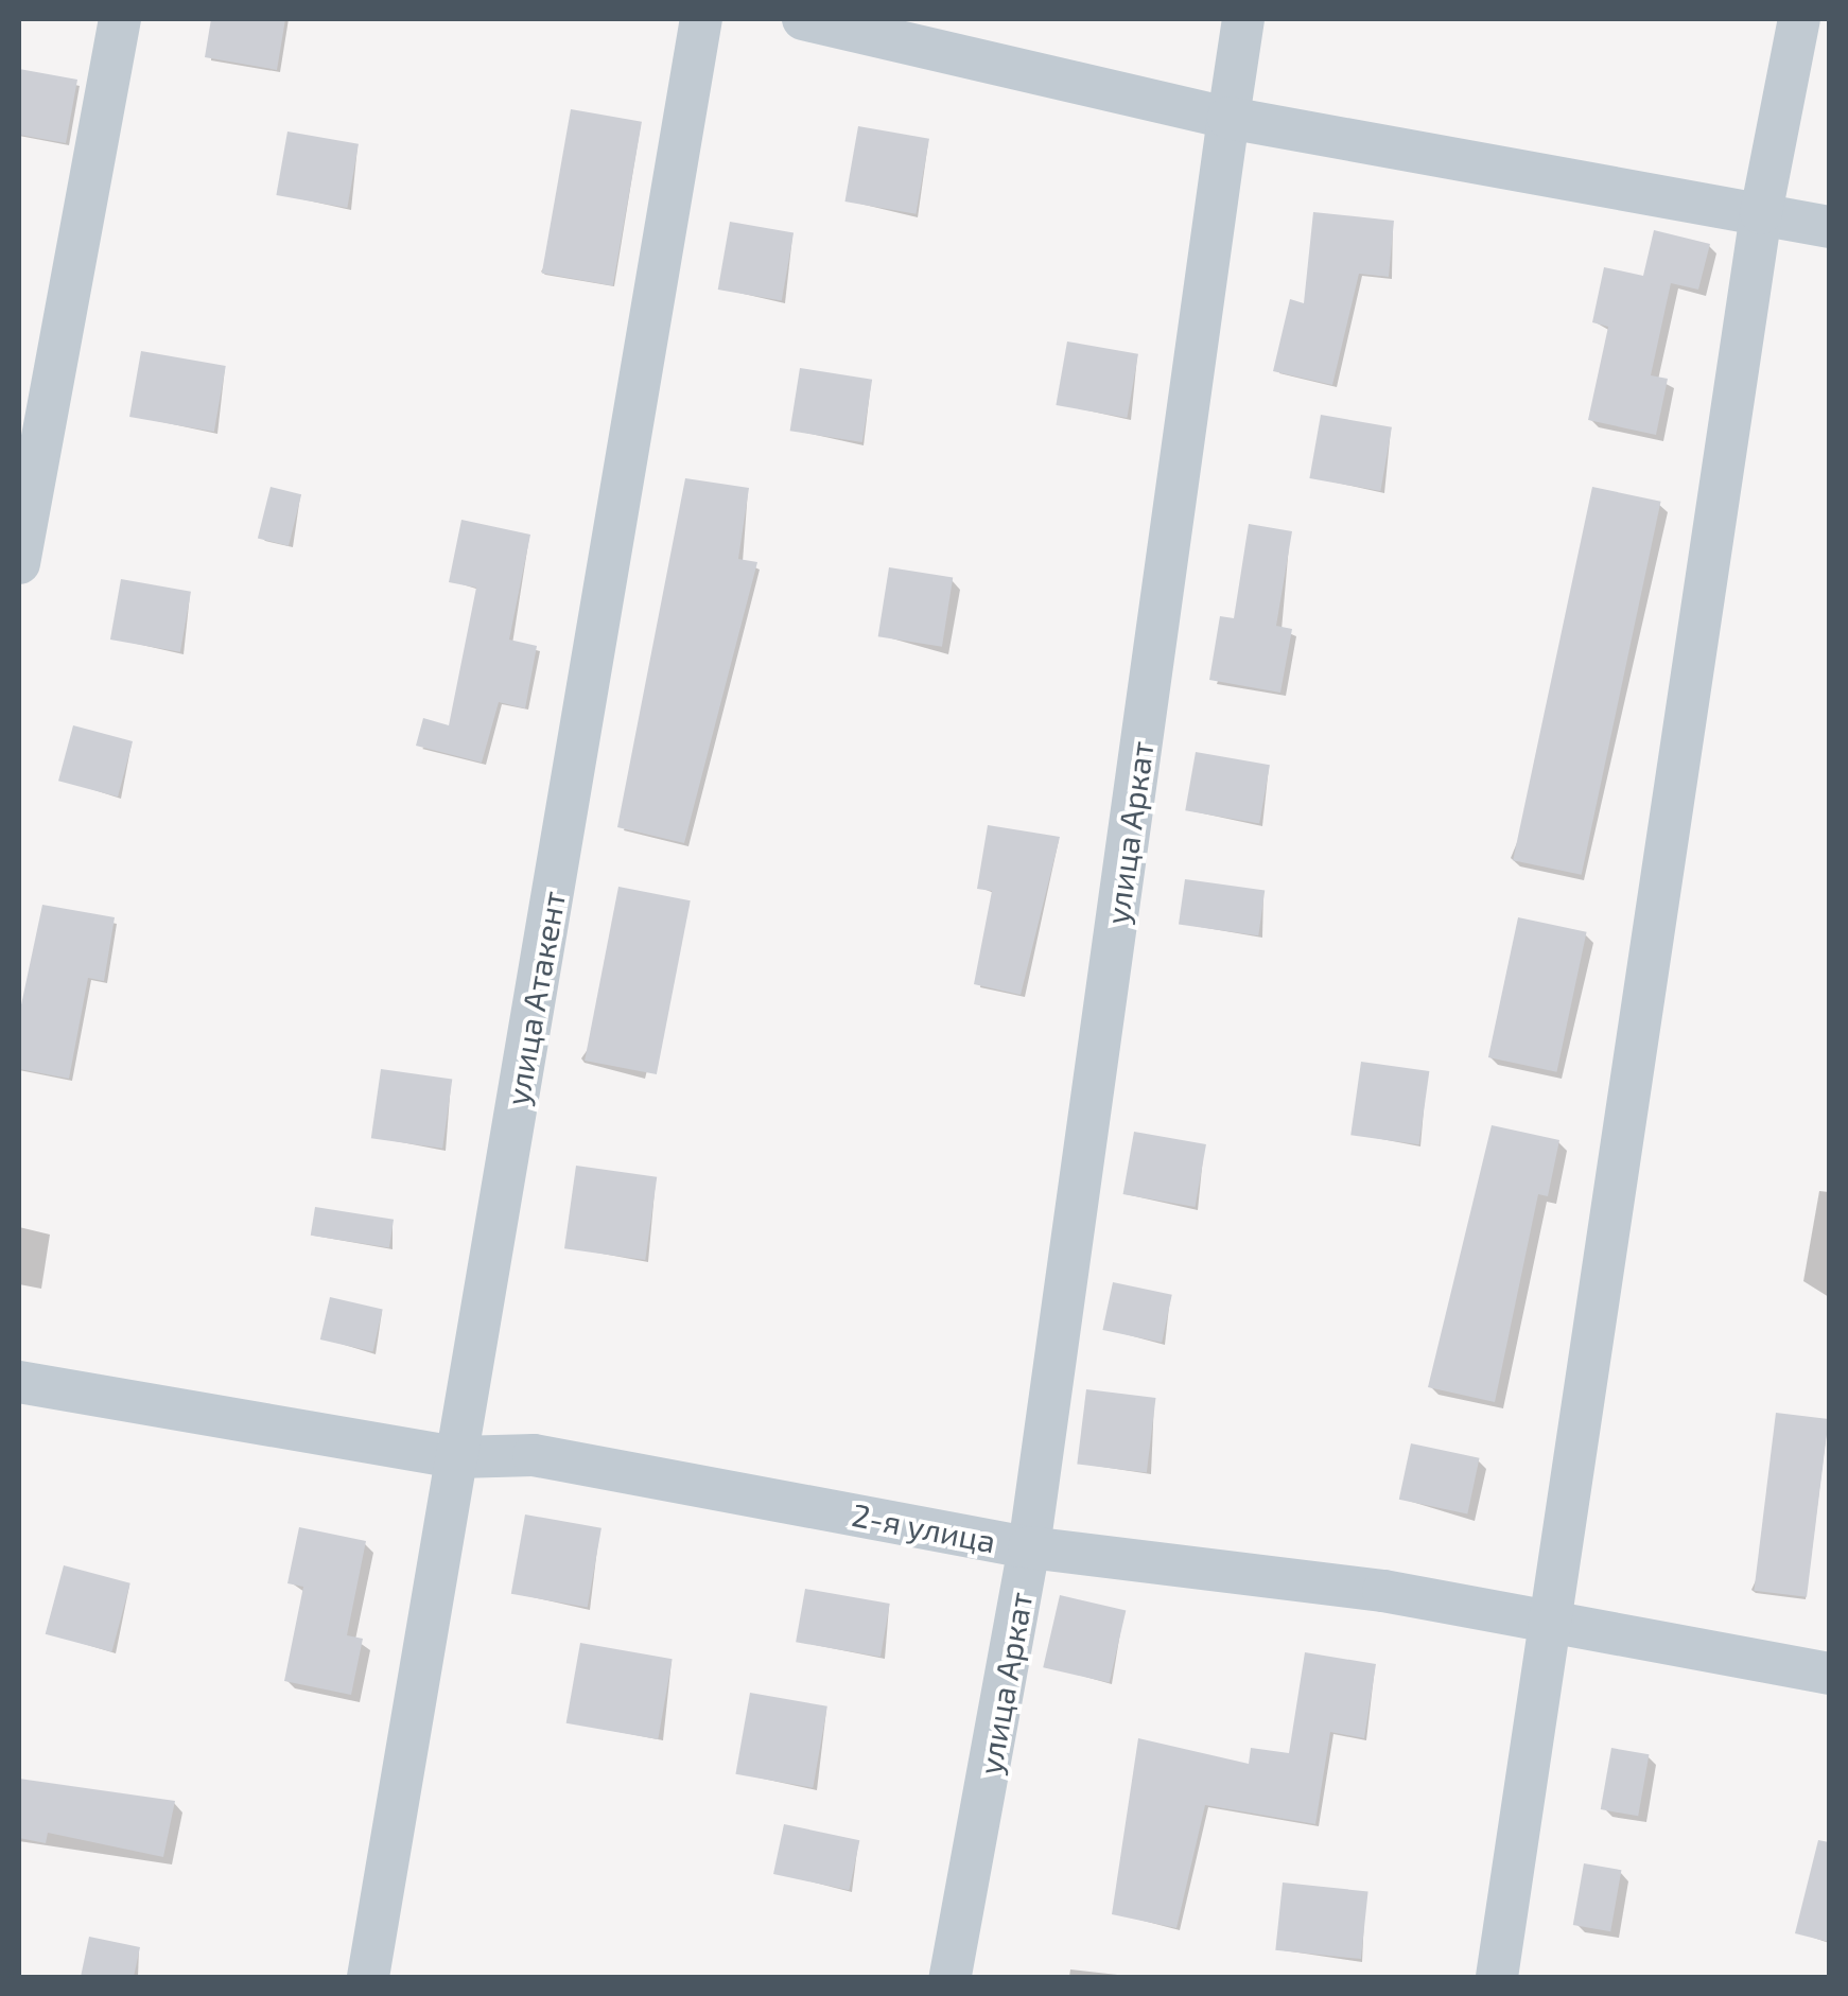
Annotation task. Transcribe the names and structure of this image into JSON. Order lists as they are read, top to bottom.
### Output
{
  "streets": {
    "street": ["улица Аркат", "улица Атакент", "2-я улица"]
  },
  "crossings": [
    ["улица Аркат", "2-я улица"],
    ["улица Атакент", "2-я улица"]
  ]
}
